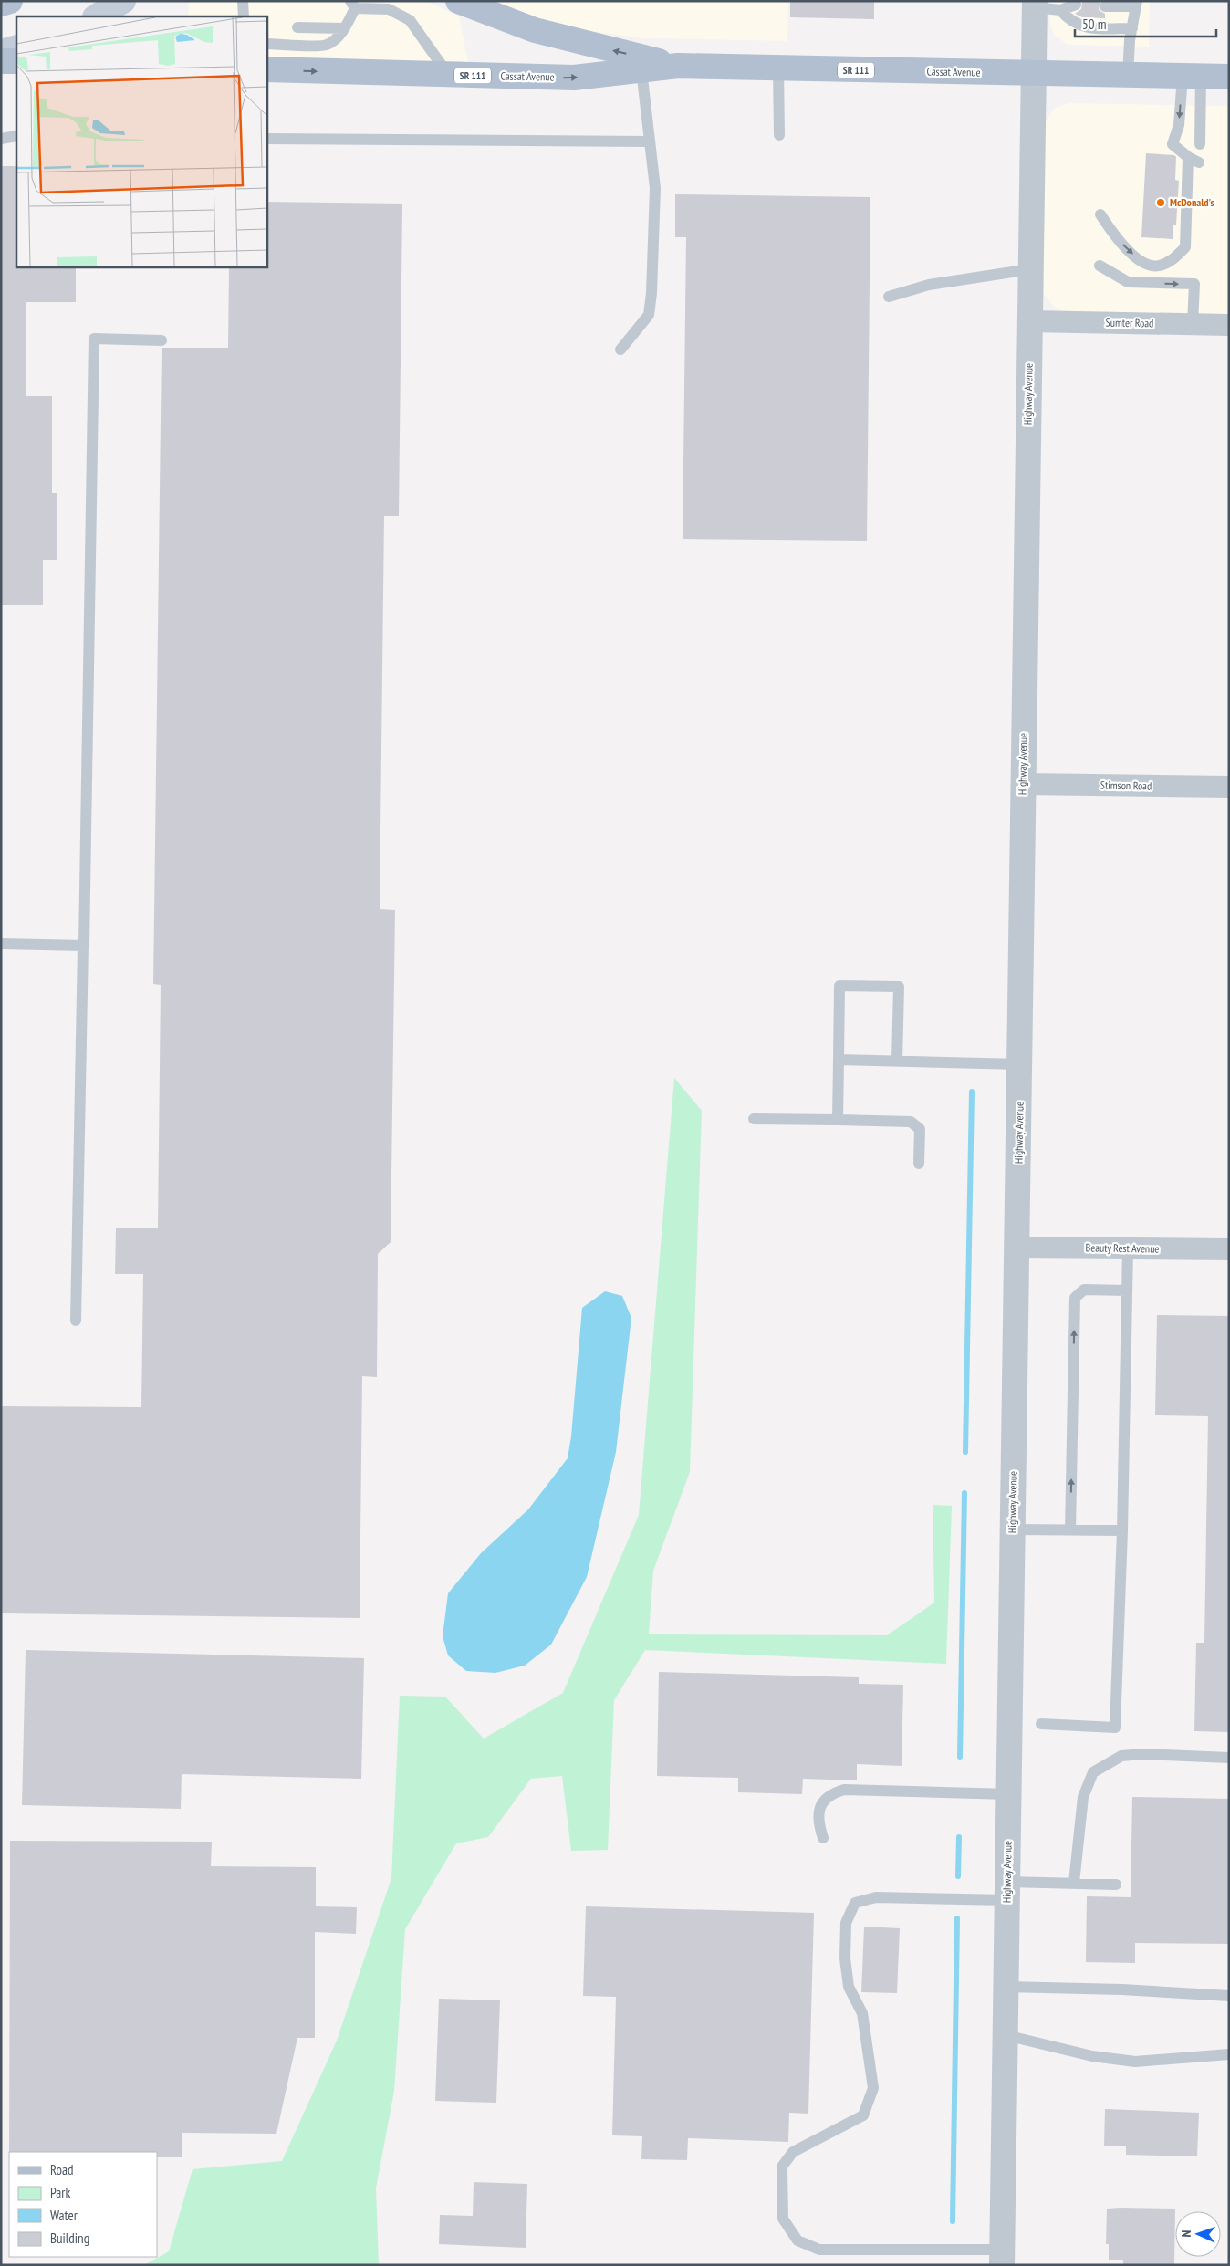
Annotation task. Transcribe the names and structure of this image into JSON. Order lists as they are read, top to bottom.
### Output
{
  "streets": {
    "main road": ["SR 111", "Cassat Avenue"],
    "street": [
      "Sumter Road",
      "Highway Avenue",
      "Stimson Road",
      "Beauty Rest Avenue"
    ]
  },
  "crossings": [
    ["Cassat Avenue", "Highway Avenue"],
    ["Sumter Road", "Highway Avenue"],
    ["Highway Avenue", "Stimson Road"],
    ["Highway Avenue", "Beauty Rest Avenue"]
  ],
  "places": ["McDonald's"],
  "legend": [
    "Road",
    "Park",
    "Water",
    "Building"
  ],
  "scale_bar": "50 m",
  "north": "left"
}
